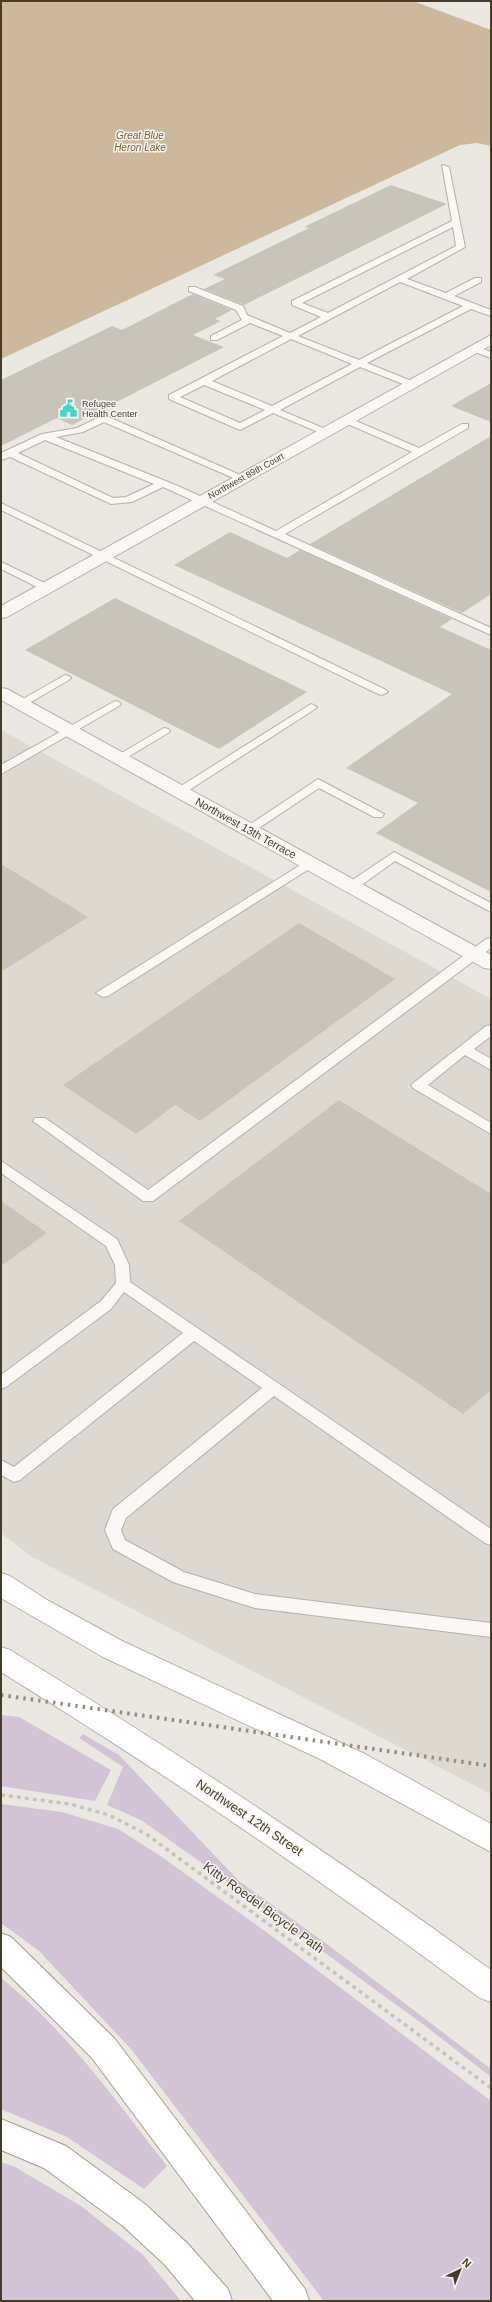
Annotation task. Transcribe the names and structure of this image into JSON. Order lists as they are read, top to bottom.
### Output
{
  "streets": {
    "main road": ["Northwest 12th Street"],
    "street": ["Northwest 89th Court", "Northwest 13th Terrace"],
    "path": ["Kitty Roedel Bicycle Path"]
  },
  "water": ["Great Blue Heron Lake"],
  "places": {
    "public building": ["Refugee Health Center"]
  },
  "north": "top right"
}
